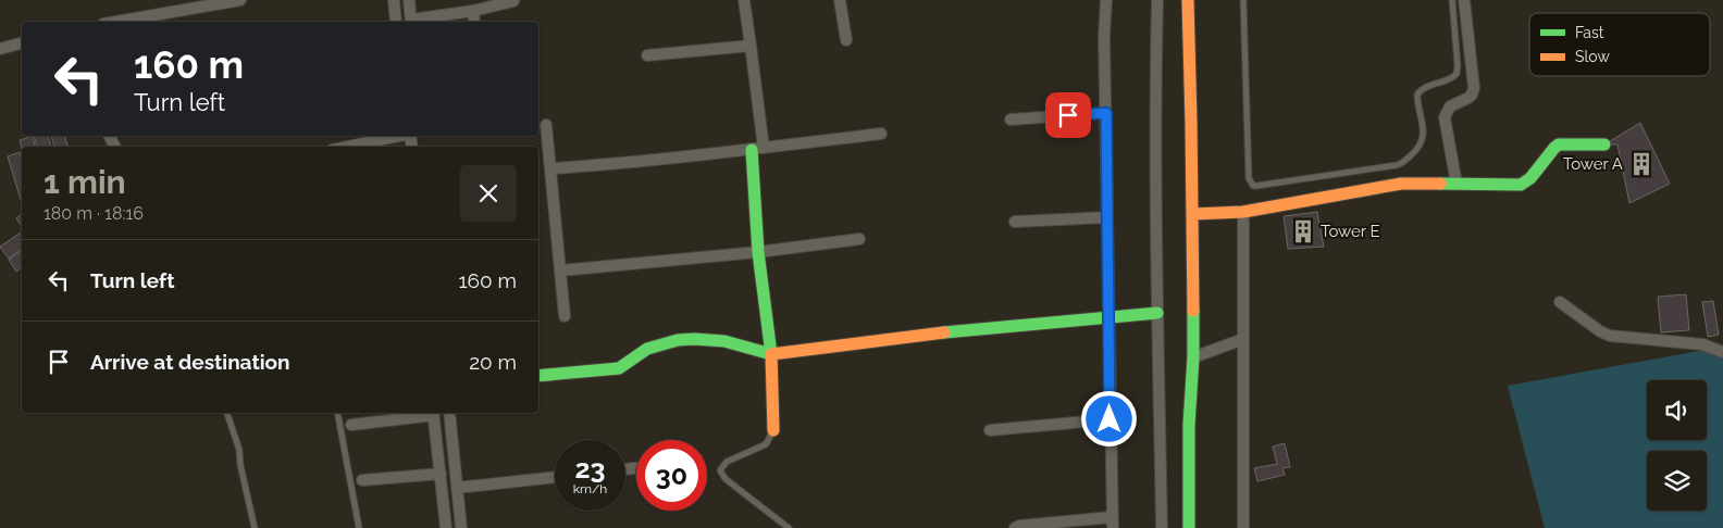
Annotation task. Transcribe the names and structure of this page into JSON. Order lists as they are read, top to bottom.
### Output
{
  "places": {
    "building": ["Tower A", "Tower E"]
  },
  "legend": ["Fast", "Slow"],
  "page": {
    "turn": ["160 m", "Turn left"],
    "heading": ["1 min", "180 m · 18:16"],
    "list": [
      {
        "name": "Turn left",
        "value": "160 m"
      },
      {
        "name": "Arrive at destination",
        "value": "20 m"
      }
    ],
    "speed": "23 km/h",
    "limit": "30"
  }
}
